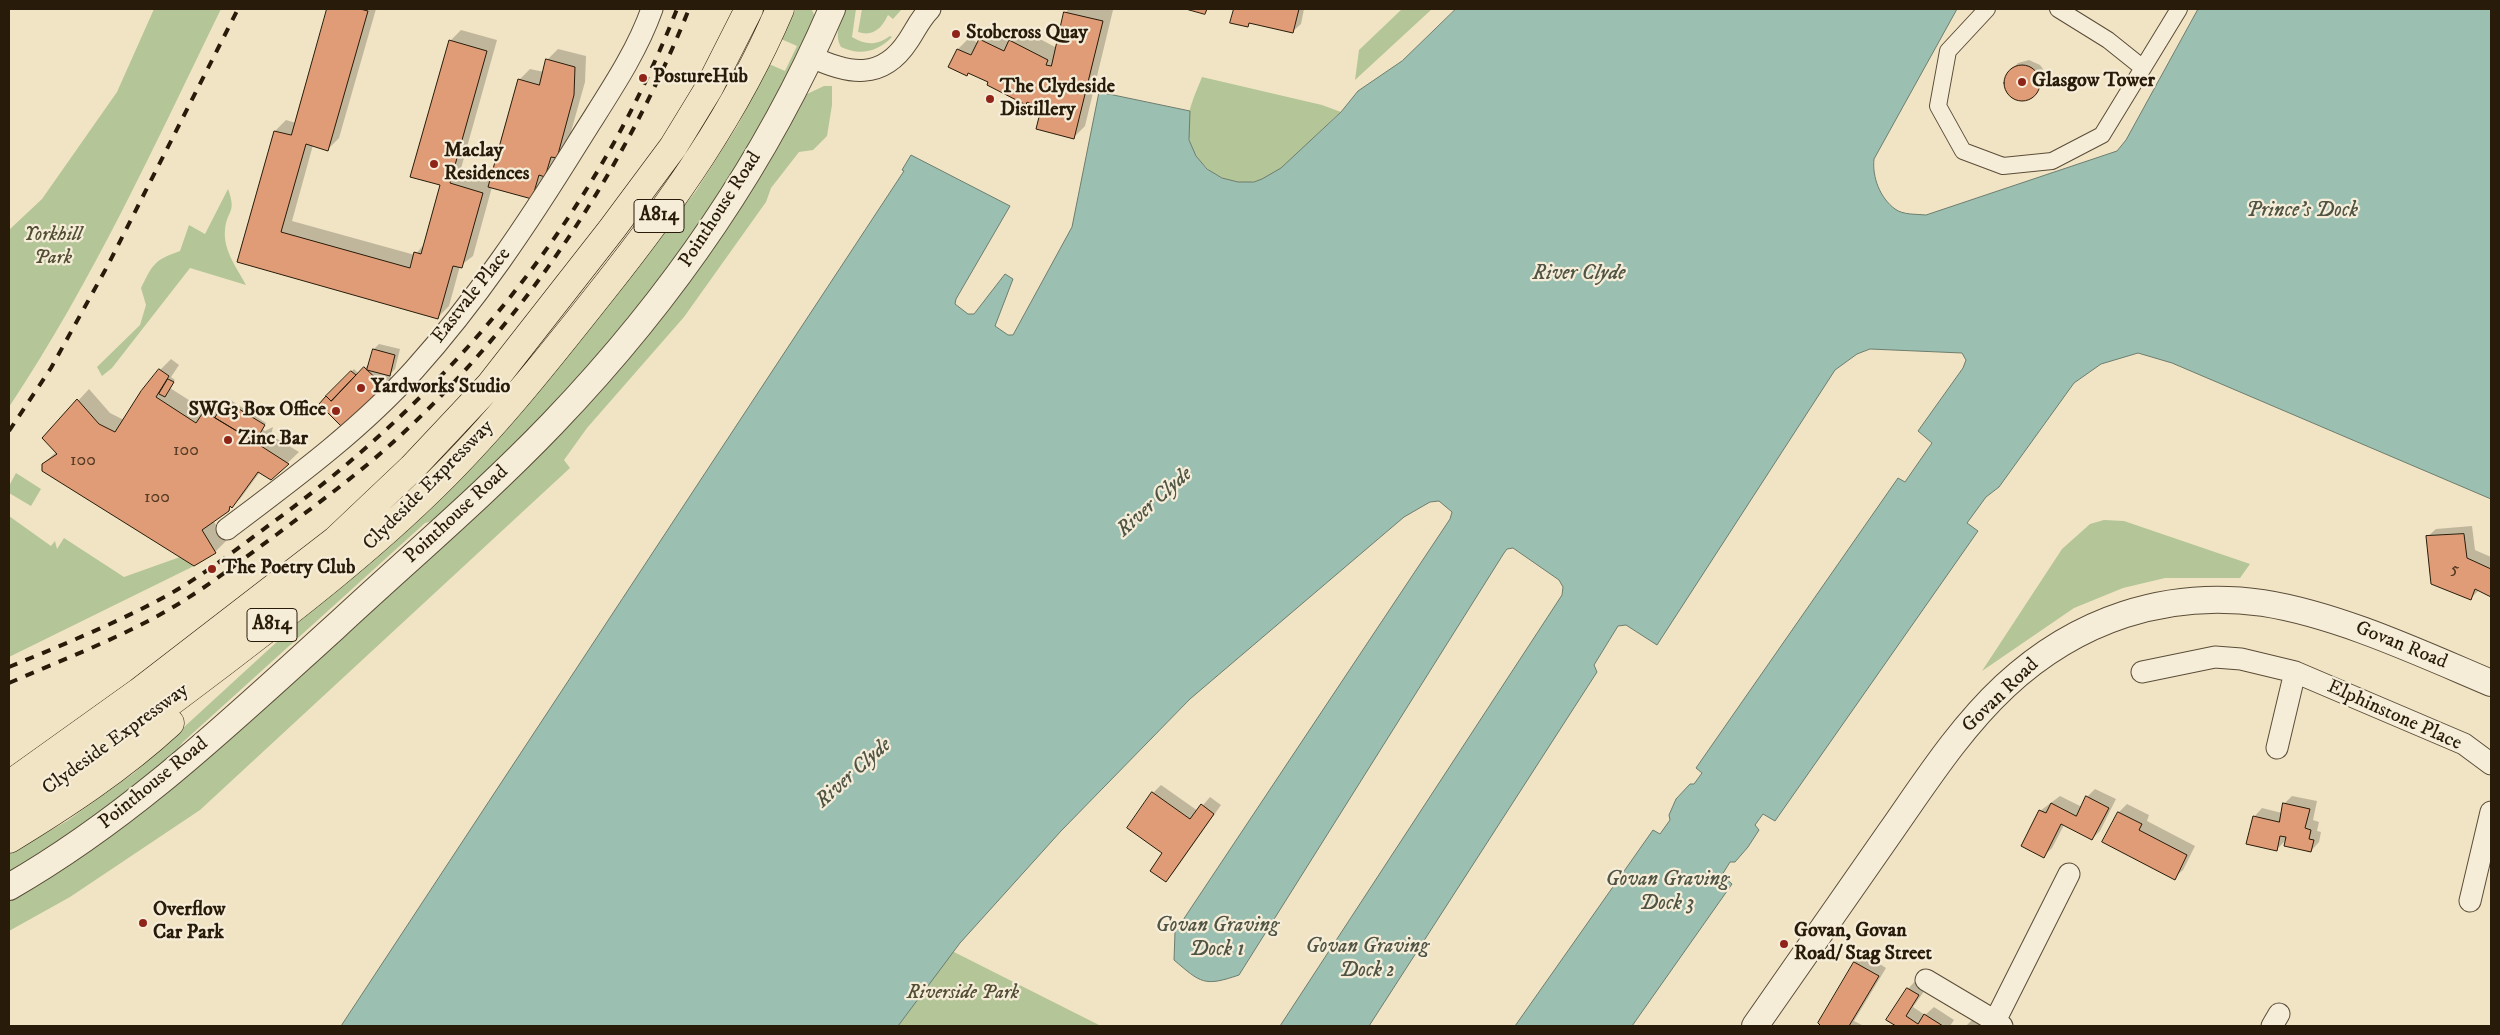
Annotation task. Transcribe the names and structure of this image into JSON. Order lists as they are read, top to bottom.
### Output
{
  "streets": {
    "main road": ["A814", "Clydeside Expressway"],
    "street": [
      "Pointhouse Road",
      "Eastvale Place",
      "Govan Road",
      "Elphinstone Place"
    ]
  },
  "crossings": [
    ["A814", "Clydeside Expressway"]
  ],
  "water": [
    "Prince's Dock",
    "River Clyde",
    "Govan Graving Dock 3",
    "Govan Graving Dock 1",
    "Govan Graving Dock 2"
  ],
  "parks": ["Yorkhill Park", "Riverside Park"],
  "places": [
    "Stobcross Quay",
    "PostureHub",
    "Glasgow Tower",
    "The Clydeside Distillery",
    "Maclay Residences",
    "Yardworks Studio",
    "SWG3 Box Office",
    "Zinc Bar",
    "The Poetry Club",
    "Overflow Car Park",
    "Govan, Govan Road/ Stag Street"
  ],
  "house_numbers": [
    "100",
    "100",
    "100",
    "5"
  ]
}
